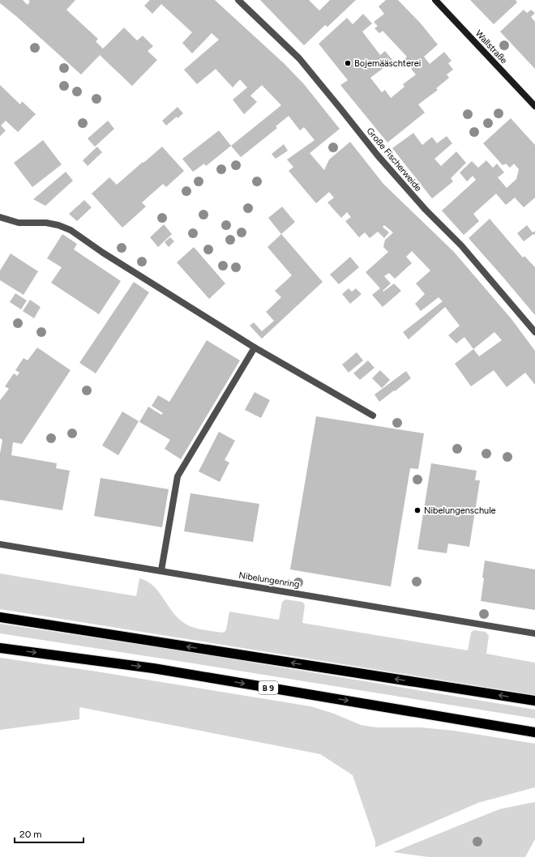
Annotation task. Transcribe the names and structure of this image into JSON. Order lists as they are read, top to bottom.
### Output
{
  "streets": {
    "highway": ["B 9"],
    "main road": ["Wallstraße"],
    "street": ["Große Fischerweide", "Nibelungenring"]
  },
  "places": ["Bojemääschterei", "Nibelungenschule"],
  "scale_bar": "20 m"
}
